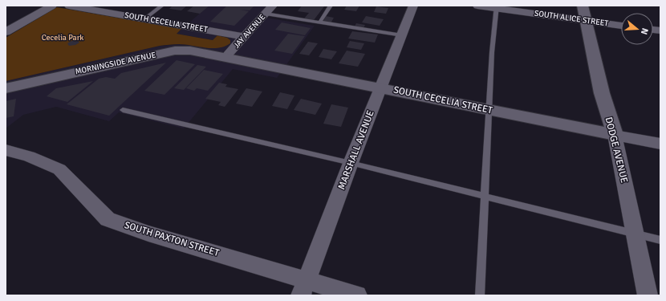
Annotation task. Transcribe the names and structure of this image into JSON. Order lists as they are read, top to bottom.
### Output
{
  "streets": {
    "main road": ["SOUTH CECELIA STREET", "MORNINGSIDE AVENUE", "DODGE AVENUE"],
    "street": [
      "SOUTH ALICE STREET",
      "JAY AVENUE",
      "MARSHALL AVENUE",
      "SOUTH PAXTON STREET"
    ]
  },
  "crossings": [
    ["SOUTH ALICE STREET", "DODGE AVENUE"],
    ["SOUTH CECELIA STREET", "JAY AVENUE"],
    ["SOUTH CECELIA STREET", "MORNINGSIDE AVENUE"],
    ["SOUTH CECELIA STREET", "MARSHALL AVENUE"],
    ["SOUTH CECELIA STREET", "DODGE AVENUE"],
    ["JAY AVENUE", "MORNINGSIDE AVENUE"],
    ["MARSHALL AVENUE", "SOUTH PAXTON STREET"]
  ],
  "parks": ["Cecelia Park"],
  "north": "right"
}
